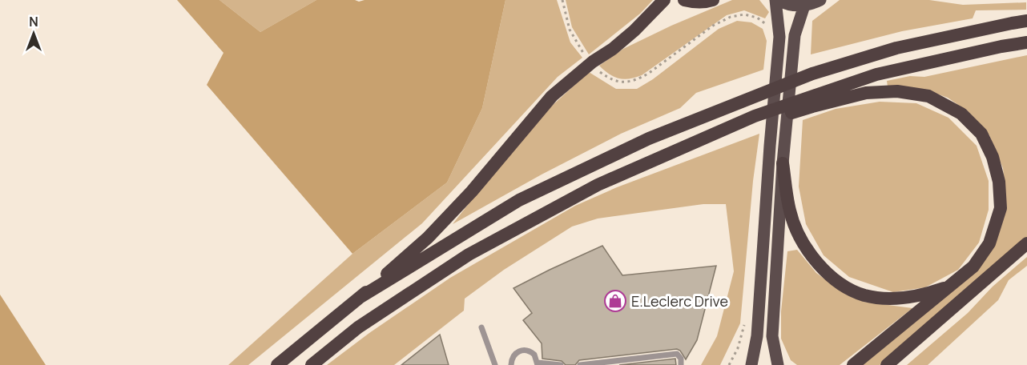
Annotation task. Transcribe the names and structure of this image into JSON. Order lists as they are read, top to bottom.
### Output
{
  "places": {
    "shop": ["E.Leclerc Drive"]
  },
  "north": "top"
}
